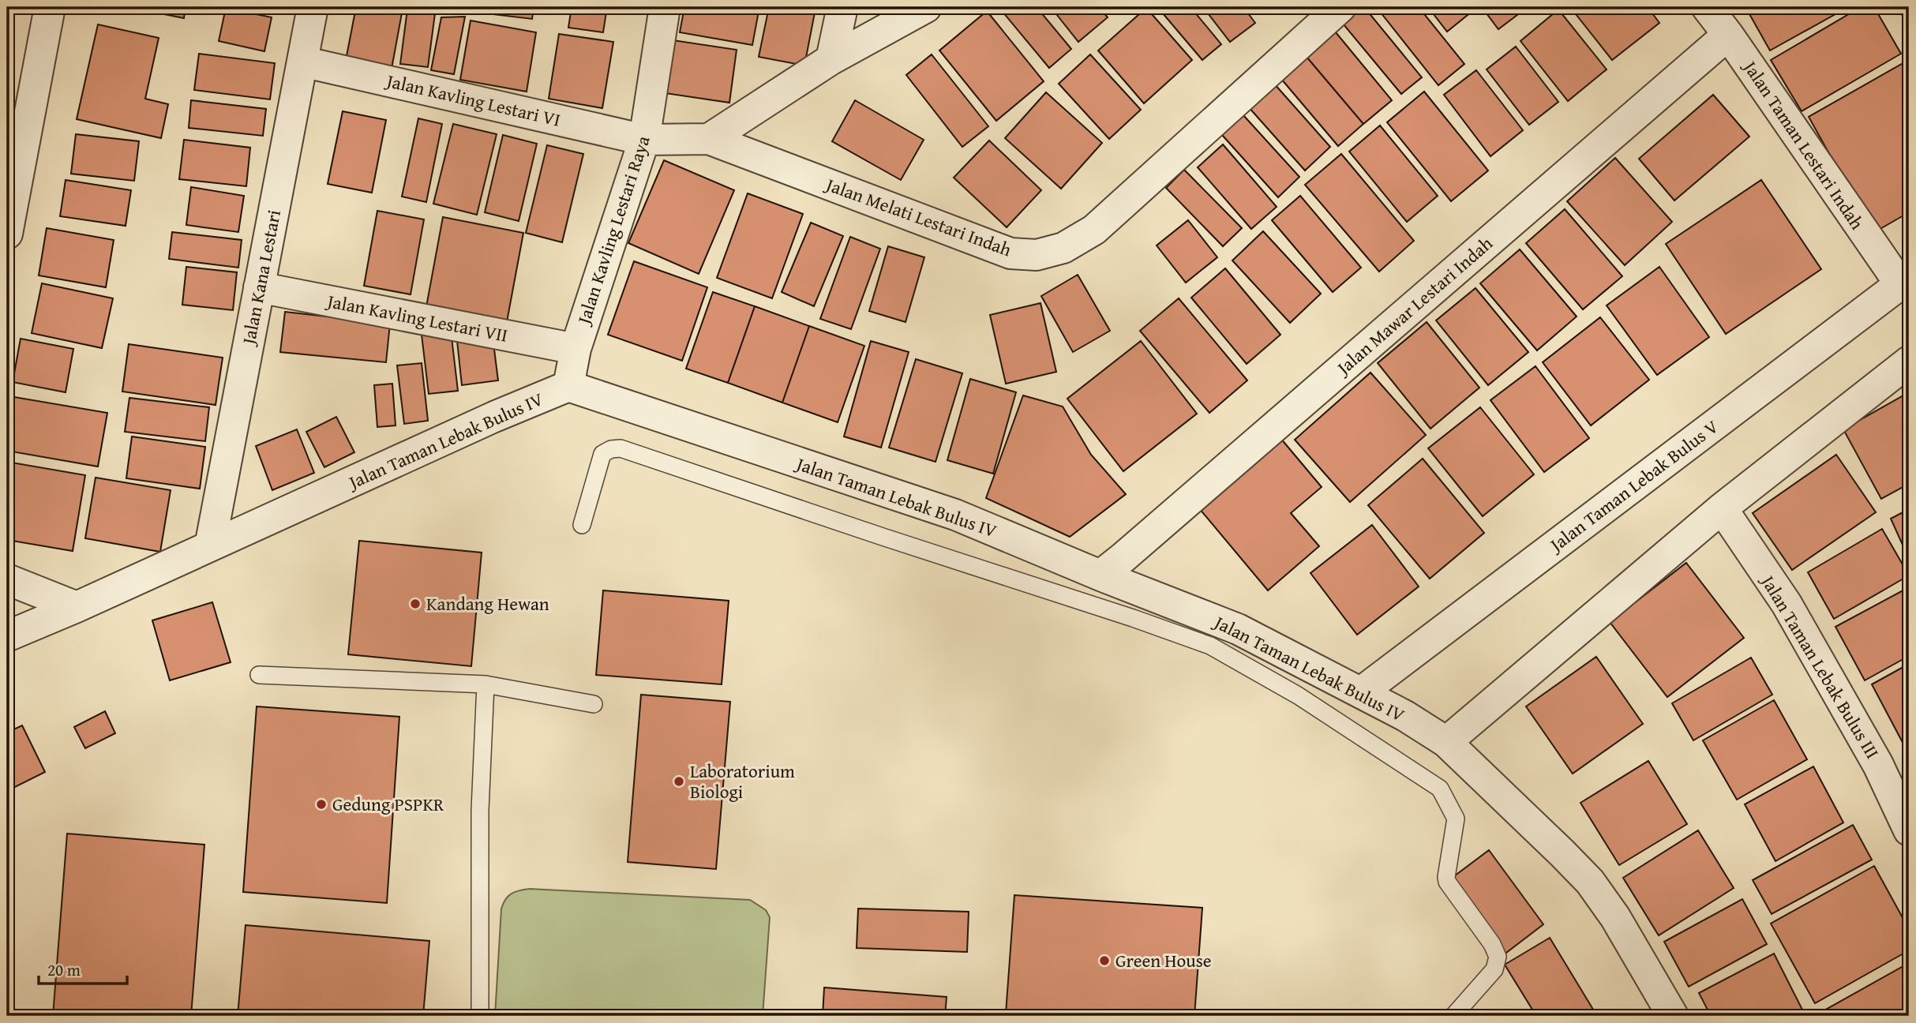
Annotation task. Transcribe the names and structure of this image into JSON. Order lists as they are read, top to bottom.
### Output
{
  "streets": {
    "street": [
      "Jalan Kavling Lestari VI",
      "Jalan Taman Lestari Indah",
      "Jalan Melati Lestari Indah",
      "Jalan Kavling Lestari Raya",
      "Jalan Kana Lestari",
      "Jalan Mawar Lestari Indah",
      "Jalan Kavling Lestari VII",
      "Jalan Taman Lebak Bulus IV",
      "Jalan Taman Lebak Bulus V",
      "Jalan Taman Lebak Bulus III"
    ]
  },
  "crossings": [
    ["Jalan Kavling Lestari VI", "Jalan Melati Lestari Indah"],
    ["Jalan Kavling Lestari VI", "Jalan Kavling Lestari Raya"],
    ["Jalan Kavling Lestari VI", "Jalan Kana Lestari"],
    ["Jalan Taman Lestari Indah", "Jalan Mawar Lestari Indah"],
    ["Jalan Taman Lestari Indah", "Jalan Taman Lebak Bulus V"],
    ["Jalan Melati Lestari Indah", "Jalan Kavling Lestari Raya"],
    ["Jalan Kavling Lestari Raya", "Jalan Kavling Lestari VII"],
    ["Jalan Kavling Lestari Raya", "Jalan Taman Lebak Bulus IV"],
    ["Jalan Kana Lestari", "Jalan Kavling Lestari VII"],
    ["Jalan Kana Lestari", "Jalan Taman Lebak Bulus IV"],
    ["Jalan Mawar Lestari Indah", "Jalan Taman Lebak Bulus IV"],
    ["Jalan Taman Lebak Bulus IV", "Jalan Taman Lebak Bulus V"]
  ],
  "places": [
    "Kandang Hewan",
    "Laboratorium Biologi",
    "Gedung PSPKR",
    "Green House"
  ],
  "scale_bar": "20 m"
}
